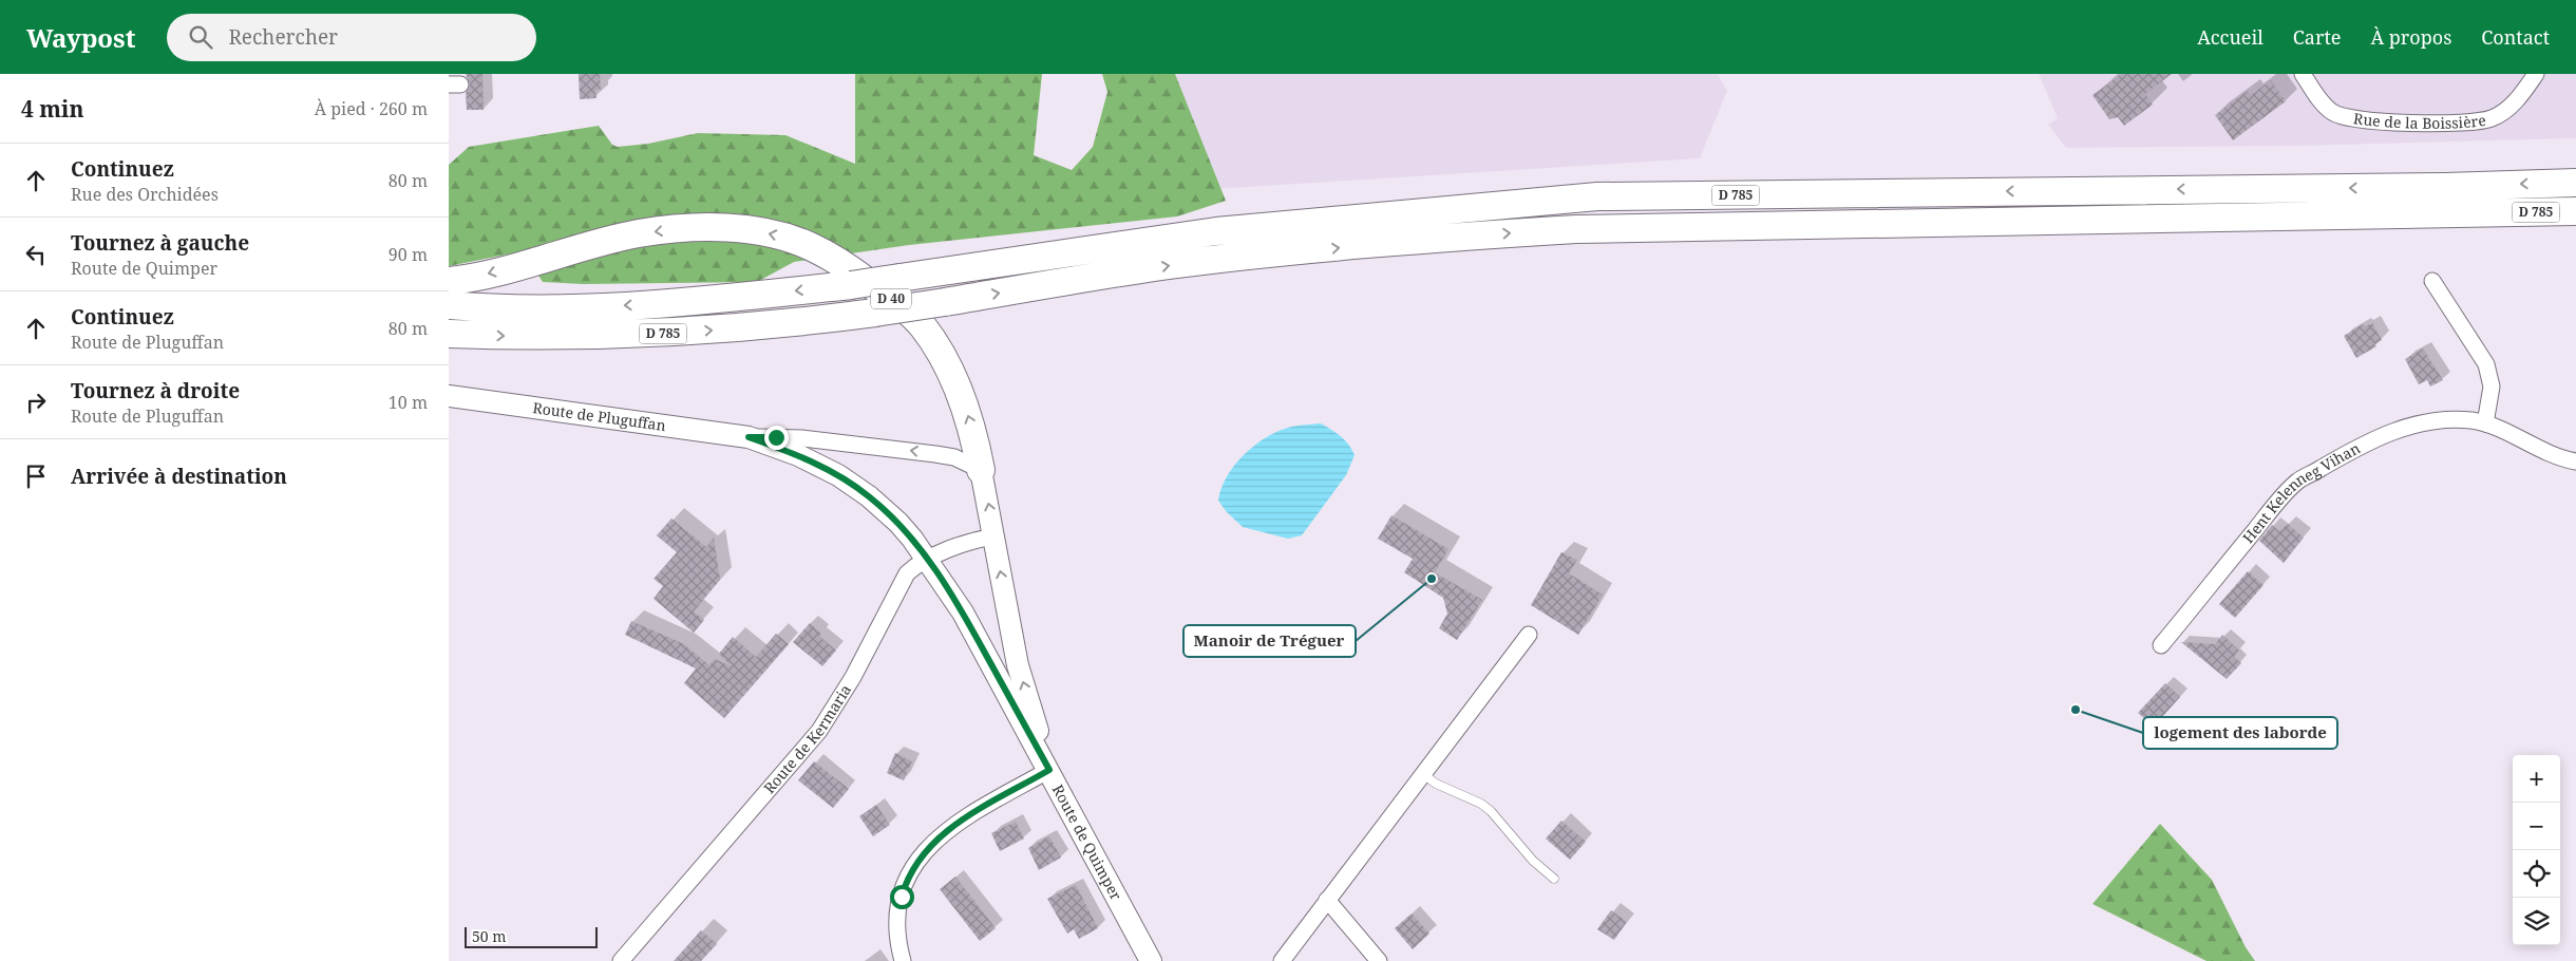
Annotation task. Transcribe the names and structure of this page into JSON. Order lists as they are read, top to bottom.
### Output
{
  "streets": {
    "highway": ["D 785", "D 40"],
    "main road": ["Route de Pluguffan", "Route de Quimper"],
    "street": ["Rue de la Boissière", "Hent Kelenneg Vihan", "Route de Kermaria"]
  },
  "crossings": [
    ["D 40", "Route de Pluguffan"],
    ["D 40", "Route de Kermaria"],
    ["D 40", "Route de Quimper"],
    ["Route de Pluguffan", "Route de Kermaria"],
    ["Route de Pluguffan", "Route de Quimper"],
    ["Route de Kermaria", "Route de Quimper"]
  ],
  "places": ["Manoir de Tréguer", "logement des laborde"],
  "scale_bar": "50 m",
  "page": {
    "header": "Waypost",
    "search": "Rechercher",
    "nav": [
      "Accueil",
      "Carte",
      "À propos",
      "Contact"
    ],
    "heading": ["4 min", "À pied · 260 m"],
    "list": [
      ["Continuez", "Rue des Orchidées", "80 m"],
      ["Tournez à gauche", "Route de Quimper", "90 m"],
      ["Continuez", "Route de Pluguffan", "80 m"],
      ["Tournez à droite", "Route de Pluguffan", "10 m"],
      "Arrivée à destination"
    ],
    "map_buttons": ["+", "−"],
    "scale": "50 m"
  }
}
